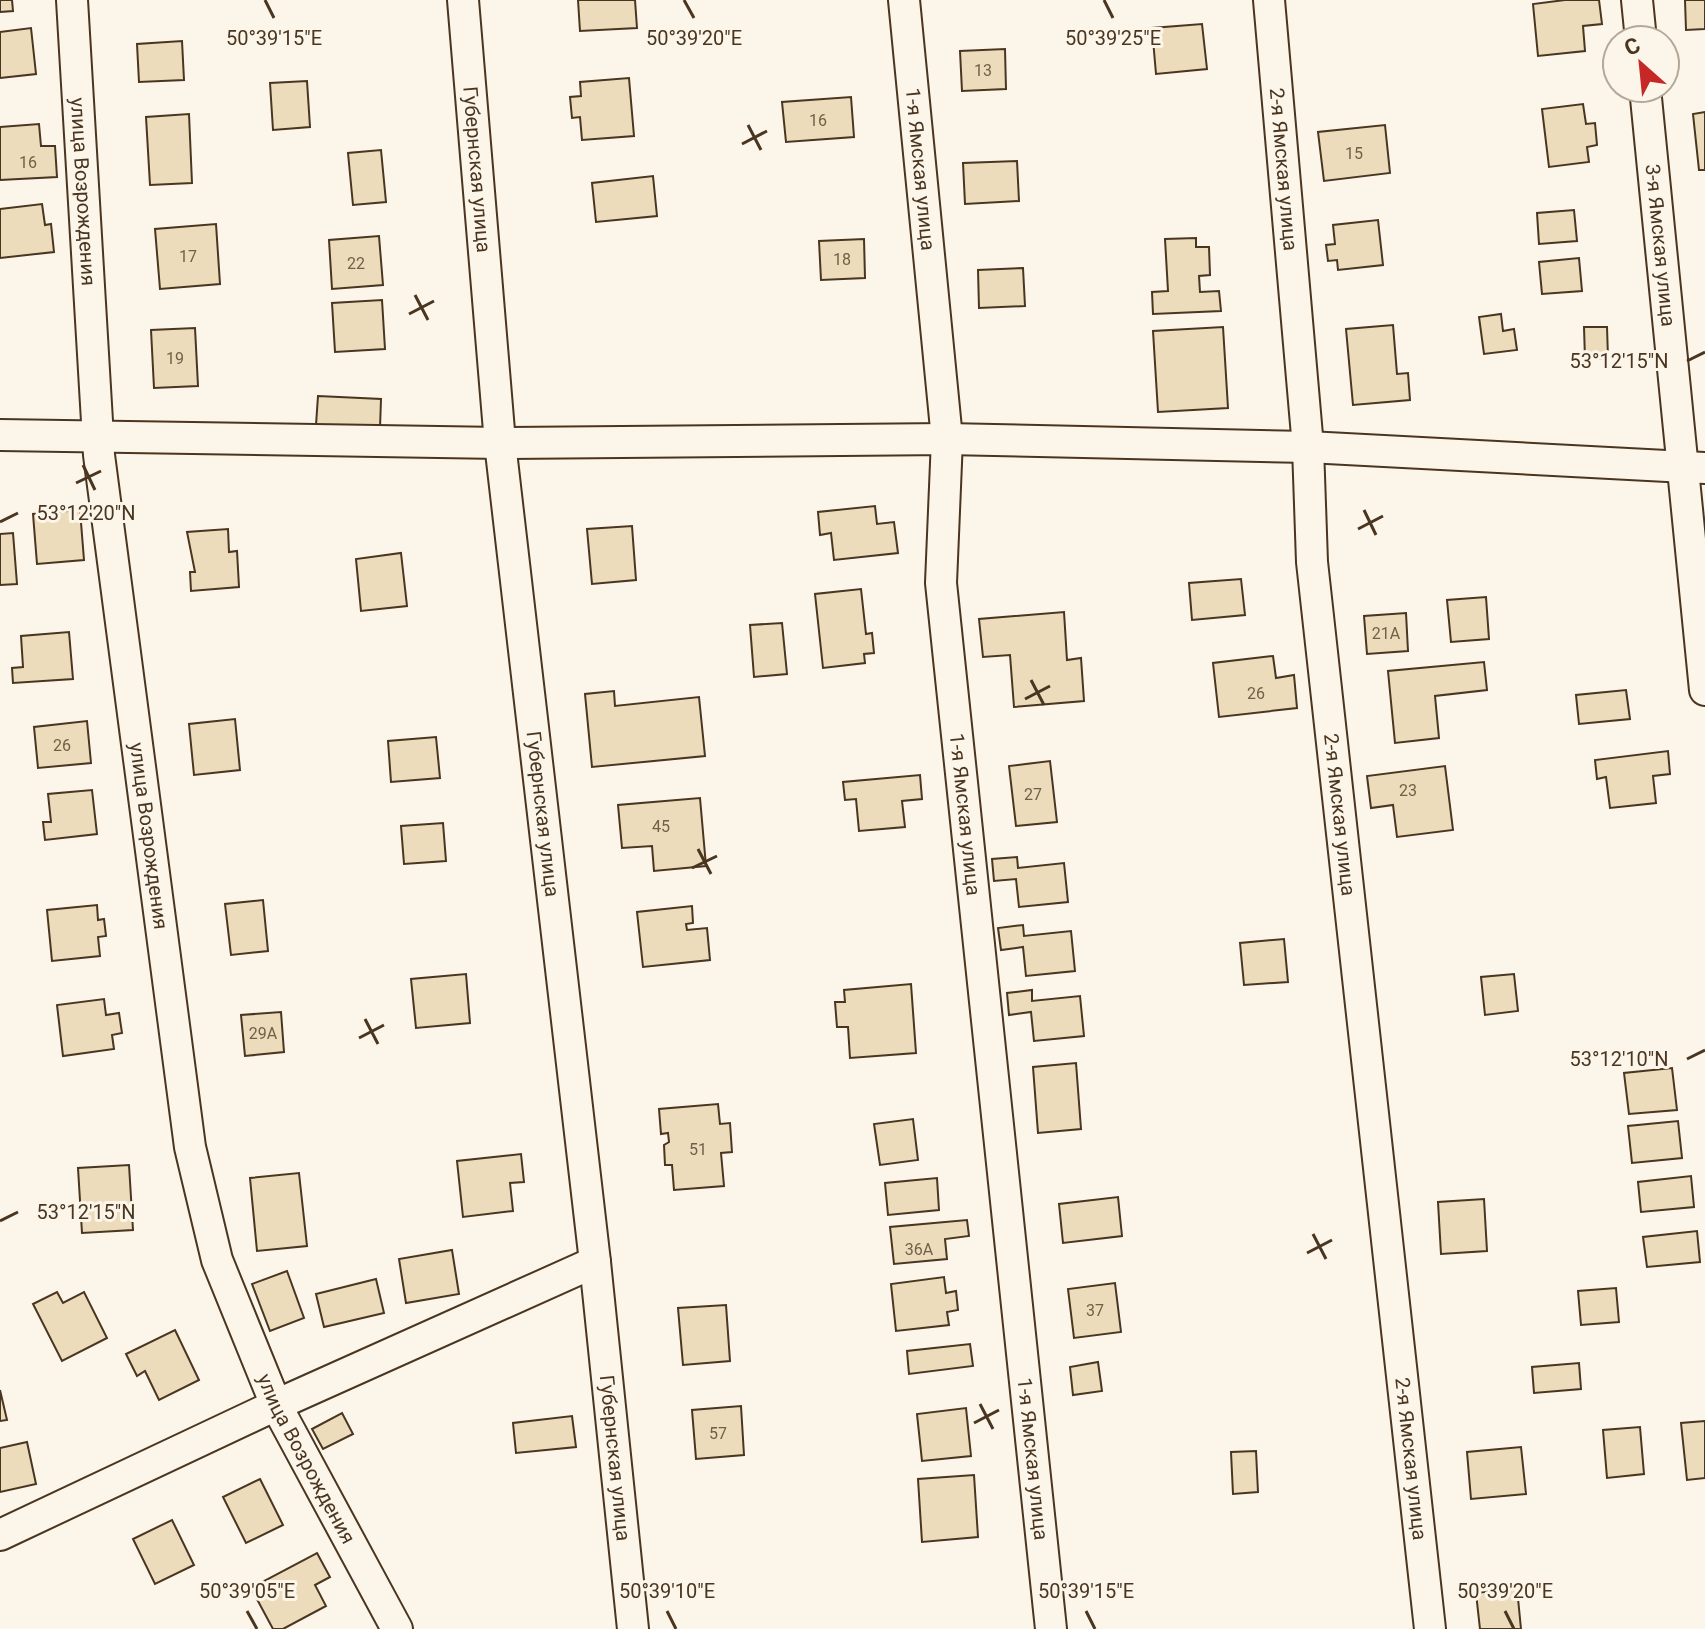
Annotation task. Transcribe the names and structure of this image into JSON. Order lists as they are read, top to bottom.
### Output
{
  "streets": {
    "street": [
      "Губернская улица",
      "1-я Ямская улица",
      "2-я Ямская улица",
      "улица Возрождения",
      "3-я Ямская улица"
    ]
  },
  "house_numbers": [
    "13",
    "16",
    "15",
    "16",
    "17",
    "18",
    "22",
    "19",
    "21А",
    "26",
    "26",
    "23",
    "27",
    "45",
    "29А",
    "51",
    "36А",
    "37",
    "57"
  ],
  "north": "top left",
  "coordinates": [
    "50°39'15\"E",
    "50°39'20\"E",
    "50°39'25\"E",
    "53°12'15\"N",
    "53°12'20\"N",
    "53°12'10\"N",
    "50°39'05\"E",
    "50°39'10\"E"
  ]
}
